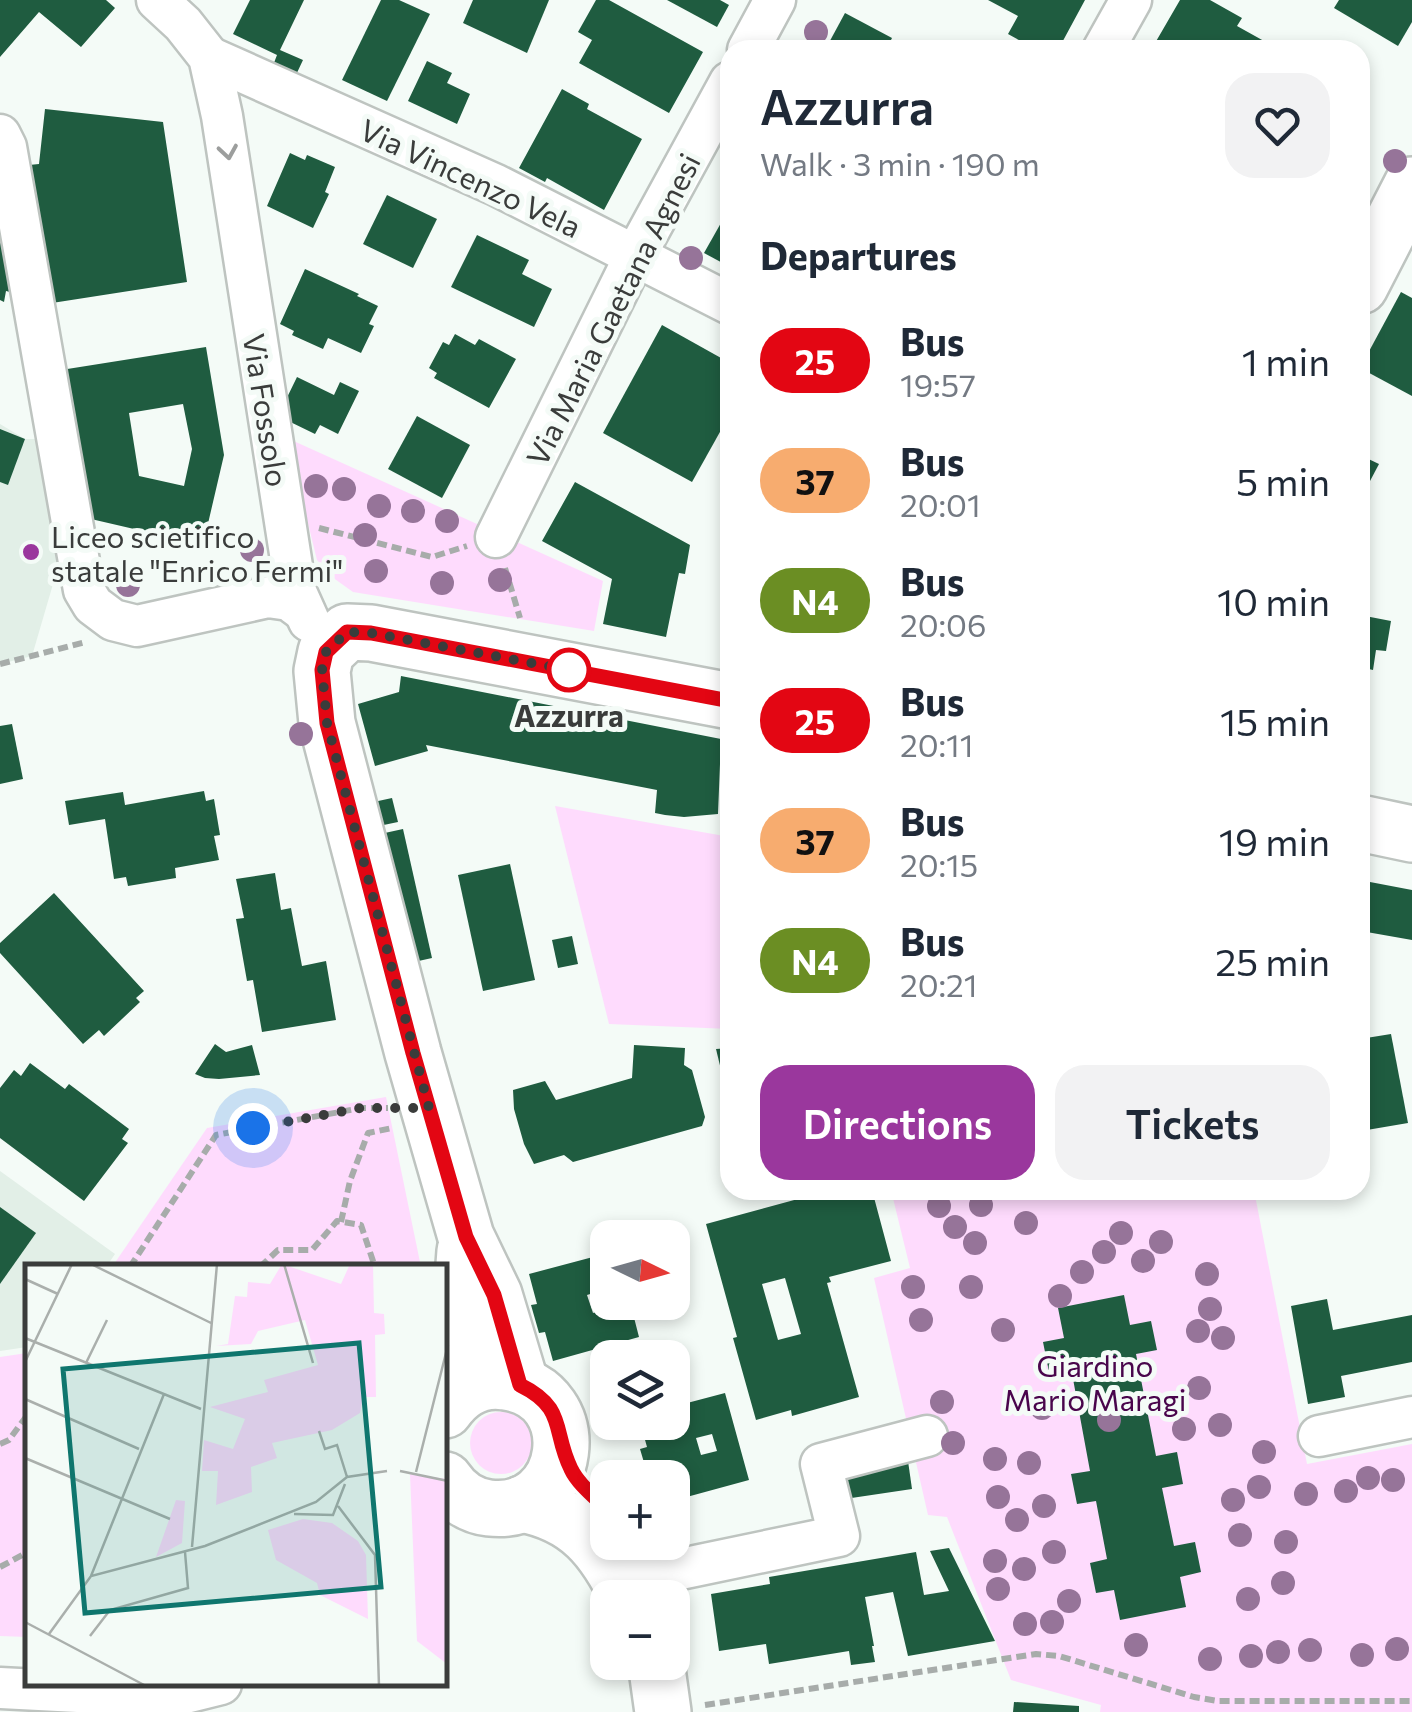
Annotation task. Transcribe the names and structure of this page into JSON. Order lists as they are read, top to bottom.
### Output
{
  "streets": {
    "street": ["Via Vincenzo Vela", "Via Maria Gaetana Agnesi", "Via Fossolo"]
  },
  "crossings": [
    ["Via Vincenzo Vela", "Via Maria Gaetana Agnesi"],
    ["Via Vincenzo Vela", "Via Fossolo"]
  ],
  "parks": ["Giardino Mario Maragi"],
  "places": ["Liceo scietifico statale \"Enrico Fermi\"", "Azzurra"],
  "lines": ["bus line 25"],
  "north": "right",
  "page": {
    "heading": [
      ["Azzurra", "Walk · 3 min · 190 m"],
      "Departures"
    ],
    "list": [
      {
        "mark": "25",
        "name": "Bus",
        "note": "19:57",
        "value": "1 min"
      },
      {
        "mark": "37",
        "name": "Bus",
        "note": "20:01",
        "value": "5 min"
      },
      {
        "mark": "N4",
        "name": "Bus",
        "note": "20:06",
        "value": "10 min"
      },
      {
        "mark": "25",
        "name": "Bus",
        "note": "20:11",
        "value": "15 min"
      },
      {
        "mark": "37",
        "name": "Bus",
        "note": "20:15",
        "value": "19 min"
      },
      {
        "mark": "N4",
        "name": "Bus",
        "note": "20:21",
        "value": "25 min"
      }
    ],
    "buttons": ["Directions", "Tickets"],
    "map_buttons": ["+", "−"]
  }
}
